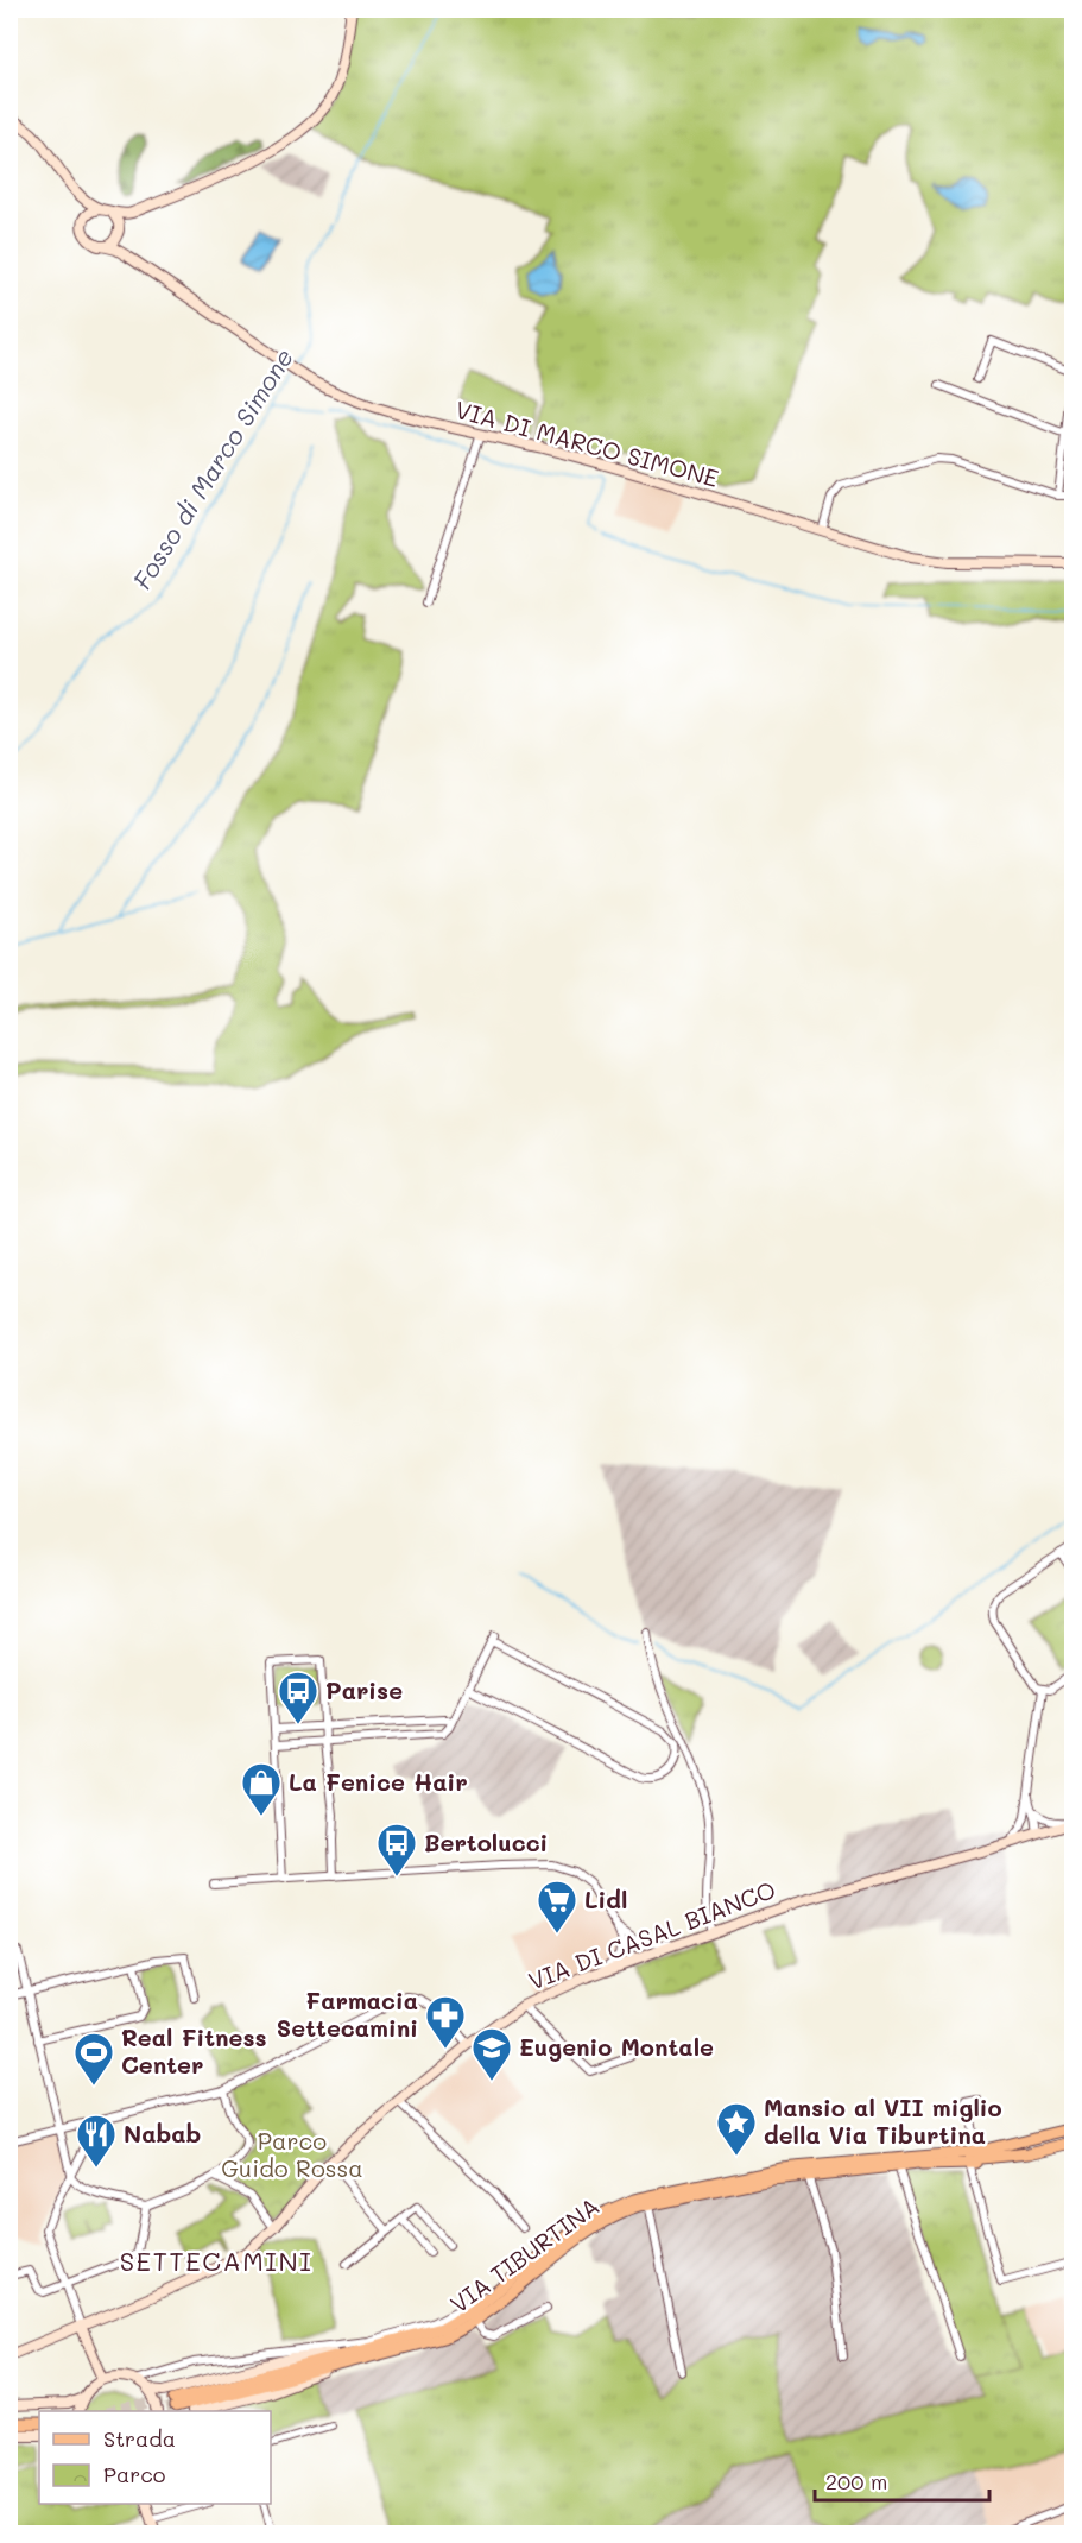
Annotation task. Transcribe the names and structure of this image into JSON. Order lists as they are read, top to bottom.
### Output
{
  "streets": {
    "main road": ["VIA TIBURTINA"],
    "street": ["VIA DI MARCO SIMONE", "VIA DI CASAL BIANCO"]
  },
  "districts": ["SETTECAMINI"],
  "water": ["Fosso di Marco Simone"],
  "parks": ["Parco Guido Rossa"],
  "places": {
    "bus stop": ["Parise", "Bertolucci"],
    "shop": ["La Fenice Hair"],
    "supermarket": ["Lidl"],
    "pharmacy": ["Farmacia Settecamini"],
    "school or university": ["Eugenio Montale"],
    "sports": ["Real Fitness Center"],
    "place": ["Mansio al VII miglio della Via Tiburtina"],
    "restaurant": ["Nabab"]
  },
  "legend": ["Strada", "Parco"],
  "scale_bar": "200 m"
}
